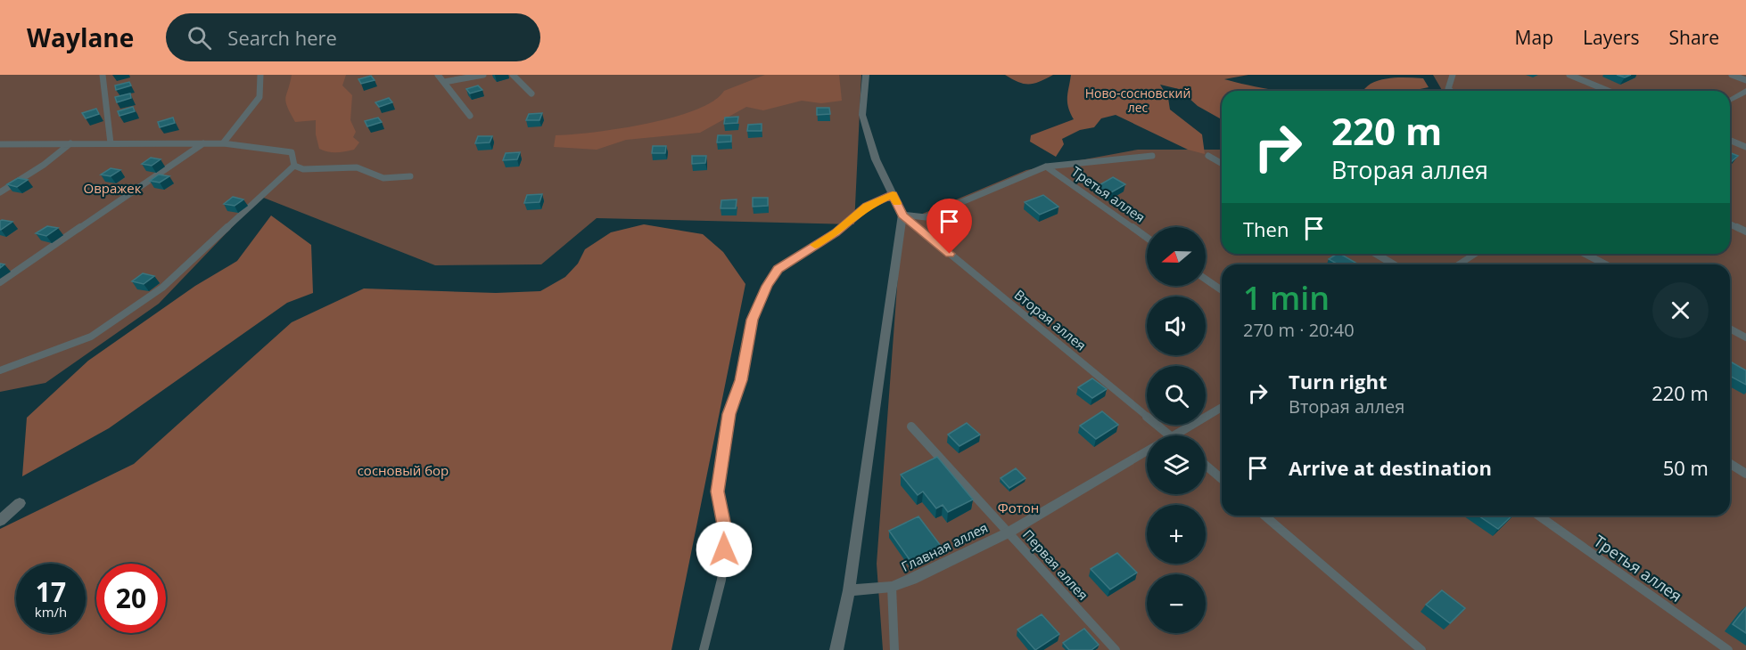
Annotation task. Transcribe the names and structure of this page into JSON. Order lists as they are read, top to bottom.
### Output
{
  "streets": {
    "street": ["Главная аллея"],
    "lane": ["Третья аллея", "Вторая аллея", "Первая аллея"]
  },
  "crossings": [
    ["Вторая аллея", "Главная аллея"],
    ["Главная аллея", "Первая аллея"]
  ],
  "parks": [
    "Ново-сосновский лес",
    "Овражек",
    "сосновый бор",
    "Фотон"
  ],
  "north": "left",
  "page": {
    "header": "Waylane",
    "search": "Search here",
    "nav": ["Map", "Layers", "Share"],
    "turn": ["220 m", "Вторая аллея"],
    "then": "Then",
    "map_buttons": ["+", "−"],
    "heading": ["1 min", "270 m · 20:40"],
    "list": [
      {
        "name": "Turn right",
        "note": "Вторая аллея",
        "value": "220 m"
      },
      {
        "name": "Arrive at destination",
        "value": "50 m"
      }
    ],
    "speed": "17 km/h",
    "limit": "20"
  }
}
